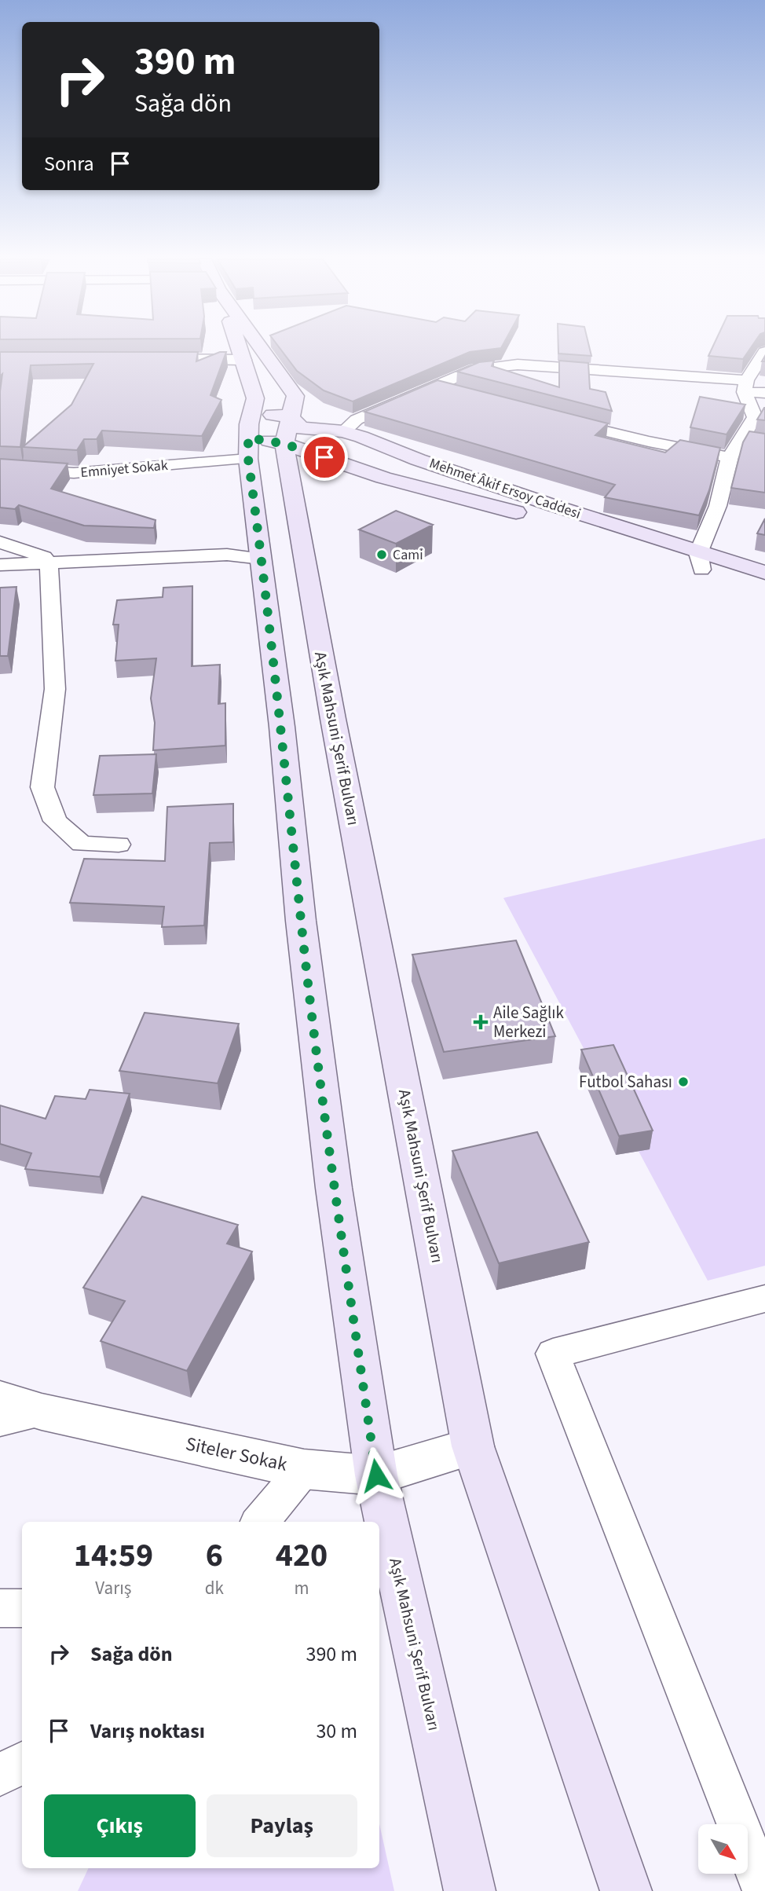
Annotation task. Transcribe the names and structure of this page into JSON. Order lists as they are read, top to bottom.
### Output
{
  "streets": {
    "main road": ["Mehmet Âkif Ersoy Caddesi", "Aşık Mahsuni Şerif Bulvarı"],
    "street": ["Emniyet Sokak", "Siteler Sokak"]
  },
  "crossings": [
    ["Emniyet Sokak", "Mehmet Âkif Ersoy Caddesi"],
    ["Emniyet Sokak", "Aşık Mahsuni Şerif Bulvarı"],
    ["Mehmet Âkif Ersoy Caddesi", "Aşık Mahsuni Şerif Bulvarı"],
    ["Aşık Mahsuni Şerif Bulvarı", "Siteler Sokak"]
  ],
  "places": {
    "other": ["Cami", "Futbol Sahası"],
    "health": ["Aile Sağlık Merkezi"]
  },
  "north": "bottom right",
  "page": {
    "turn": ["390 m", "Sağa dön"],
    "then": "Sonra",
    "eta": [
      "14:59",
      "Varış",
      "6",
      "dk",
      "420",
      "m"
    ],
    "list": [
      {
        "name": "Sağa dön",
        "value": "390 m"
      },
      {
        "name": "Varış noktası",
        "value": "30 m"
      }
    ],
    "buttons": ["Çıkış", "Paylaş"]
  }
}
